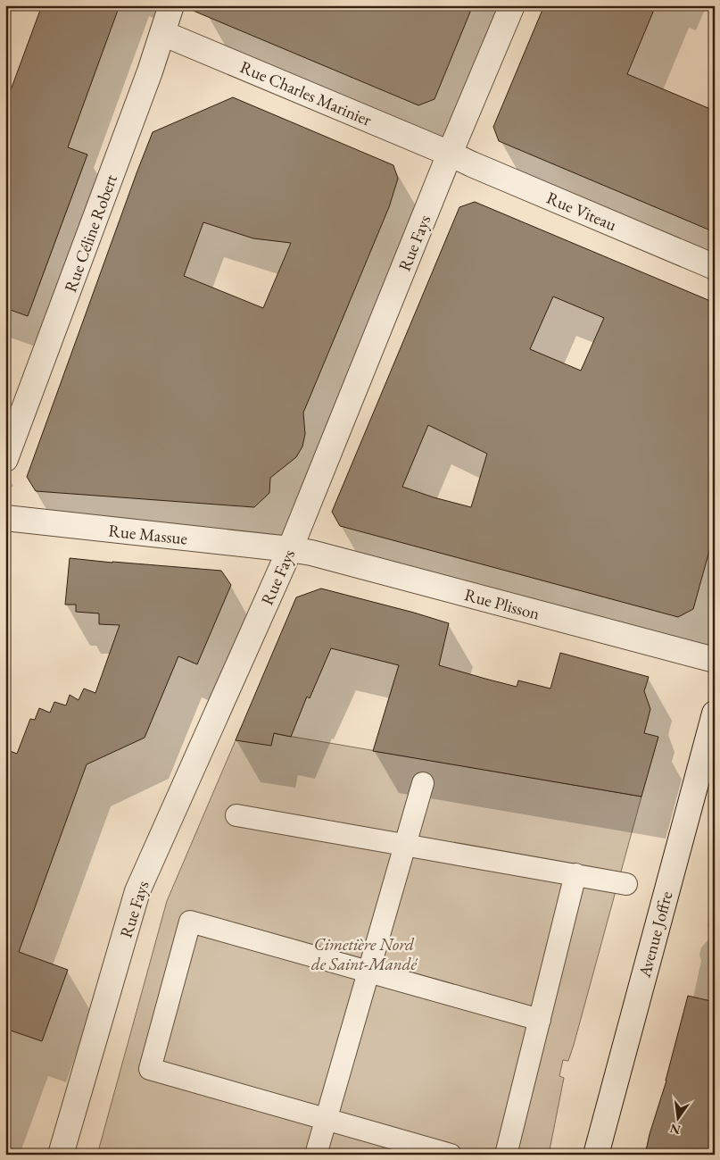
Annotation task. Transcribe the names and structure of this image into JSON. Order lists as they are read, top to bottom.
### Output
{
  "streets": {
    "street": [
      "Rue Charles Marinier",
      "Rue Viteau",
      "Rue Céline Robert",
      "Rue Fays",
      "Rue Massue",
      "Rue Plisson",
      "Avenue Joffre"
    ]
  },
  "crossings": [
    ["Rue Charles Marinier", "Rue Viteau"],
    ["Rue Charles Marinier", "Rue Céline Robert"],
    ["Rue Charles Marinier", "Rue Fays"],
    ["Rue Viteau", "Rue Fays"],
    ["Rue Fays", "Rue Massue"],
    ["Rue Fays", "Rue Plisson"],
    ["Rue Massue", "Rue Plisson"]
  ],
  "parks": ["Cimetière Nord de Saint-Mandé"],
  "north": "bottom"
}
